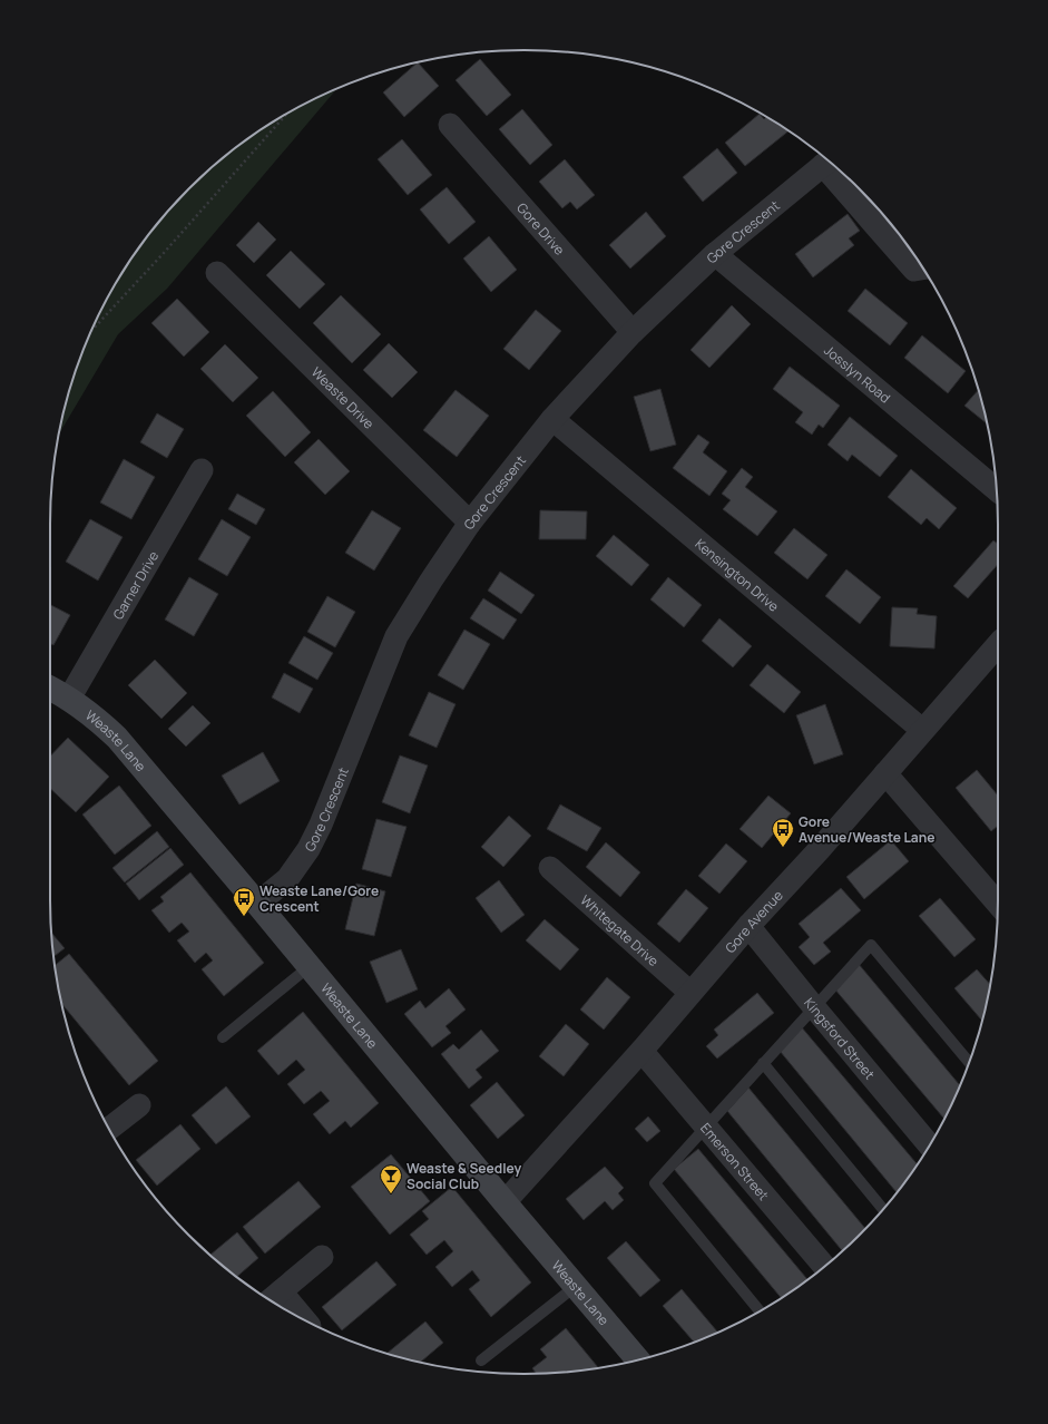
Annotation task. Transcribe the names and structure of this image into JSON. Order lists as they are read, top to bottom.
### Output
{
  "streets": {
    "main road": ["Weaste Lane"],
    "street": [
      "Gore Drive",
      "Gore Crescent",
      "Josslyn Road",
      "Weaste Drive",
      "Kensington Drive",
      "Garner Drive",
      "Gore Avenue",
      "Whitegate Drive",
      "Kingsford Street",
      "Emerson Street"
    ]
  },
  "crossings": [
    ["Gore Drive", "Gore Crescent"],
    ["Gore Crescent", "Josslyn Road"],
    ["Gore Crescent", "Weaste Drive"],
    ["Gore Crescent", "Kensington Drive"],
    ["Gore Crescent", "Weaste Lane"],
    ["Kensington Drive", "Gore Avenue"],
    ["Garner Drive", "Weaste Lane"],
    ["Weaste Lane", "Gore Avenue"],
    ["Gore Avenue", "Whitegate Drive"],
    ["Gore Avenue", "Kingsford Street"],
    ["Gore Avenue", "Emerson Street"]
  ],
  "places": {
    "bus stop": ["Gore Avenue/Weaste Lane", "Weaste Lane/Gore Crescent"],
    "bar": ["Weaste & Seedley Social Club"]
  }
}
